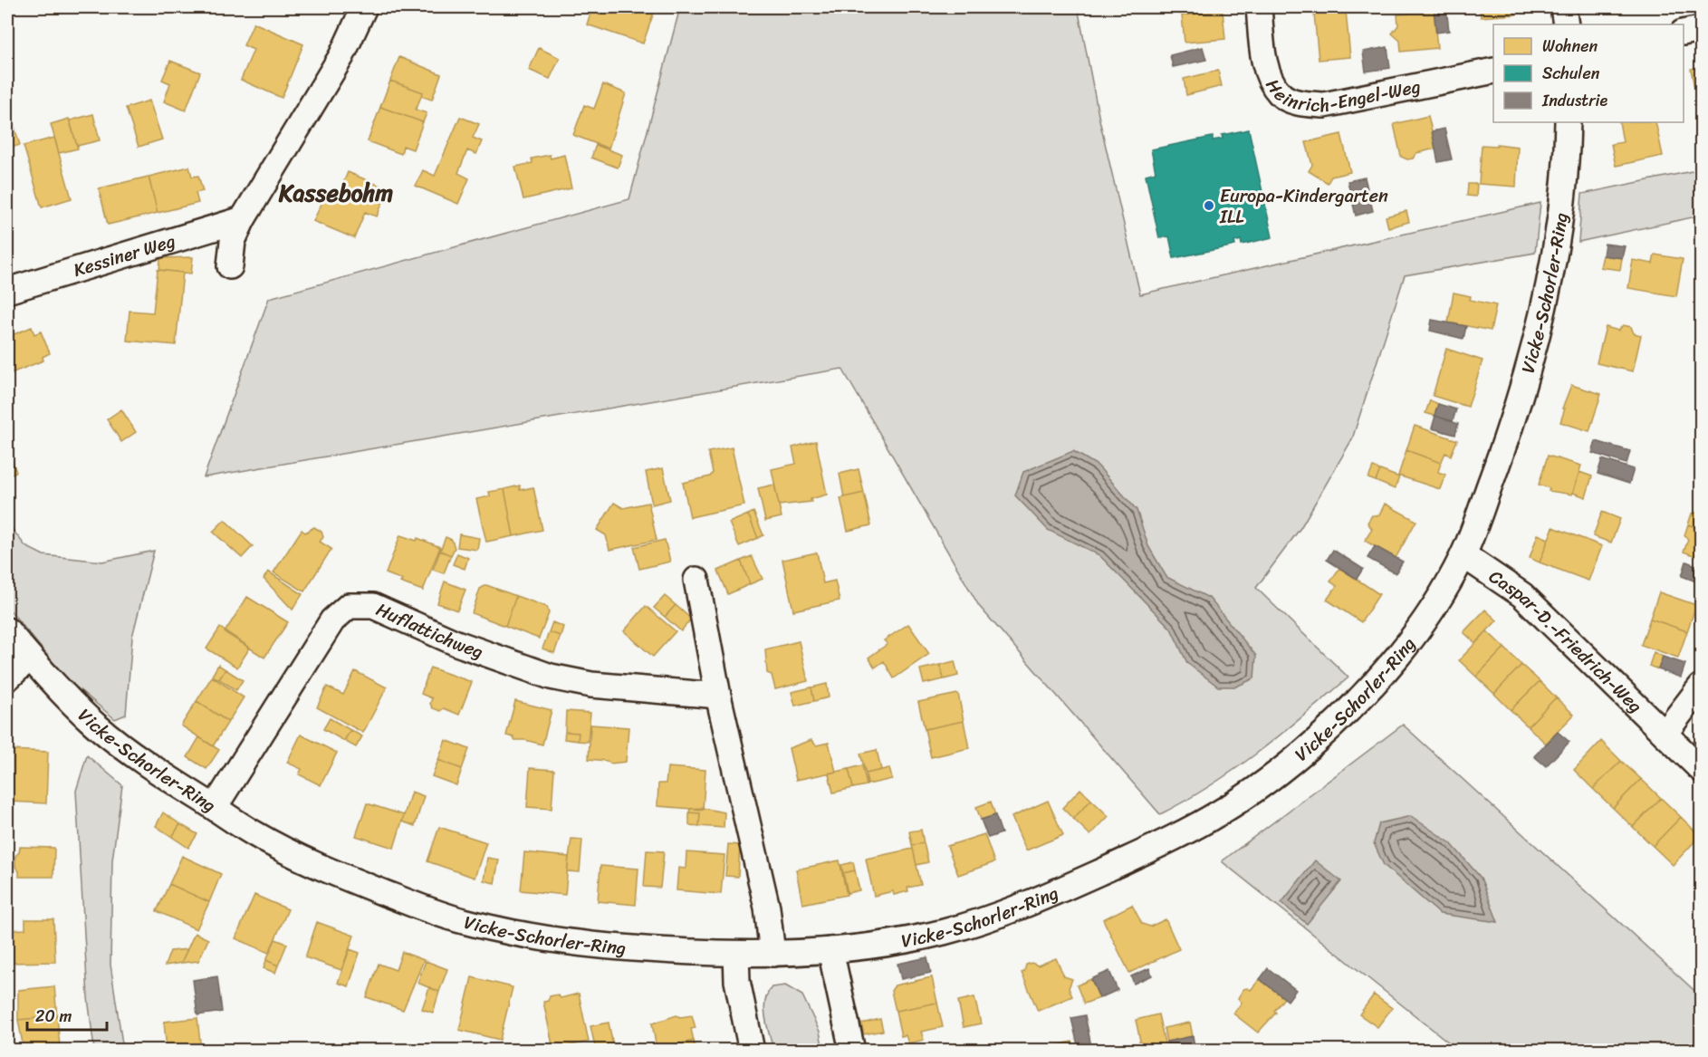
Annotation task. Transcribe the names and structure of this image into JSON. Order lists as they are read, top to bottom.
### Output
{
  "streets": {
    "street": [
      "Heinrich-Engel-Weg",
      "Kessiner Weg",
      "Vicke-Schorler-Ring",
      "Huflattichweg",
      "Caspar-D.-Friedrich-Weg"
    ]
  },
  "crossings": [
    ["Vicke-Schorler-Ring", "Huflattichweg"],
    ["Vicke-Schorler-Ring", "Caspar-D.-Friedrich-Weg"]
  ],
  "districts": ["Kassebohm"],
  "places": ["Europa-Kindergarten ILL"],
  "legend": ["Wohnen", "Schulen", "Industrie"],
  "scale_bar": "20 m"
}
